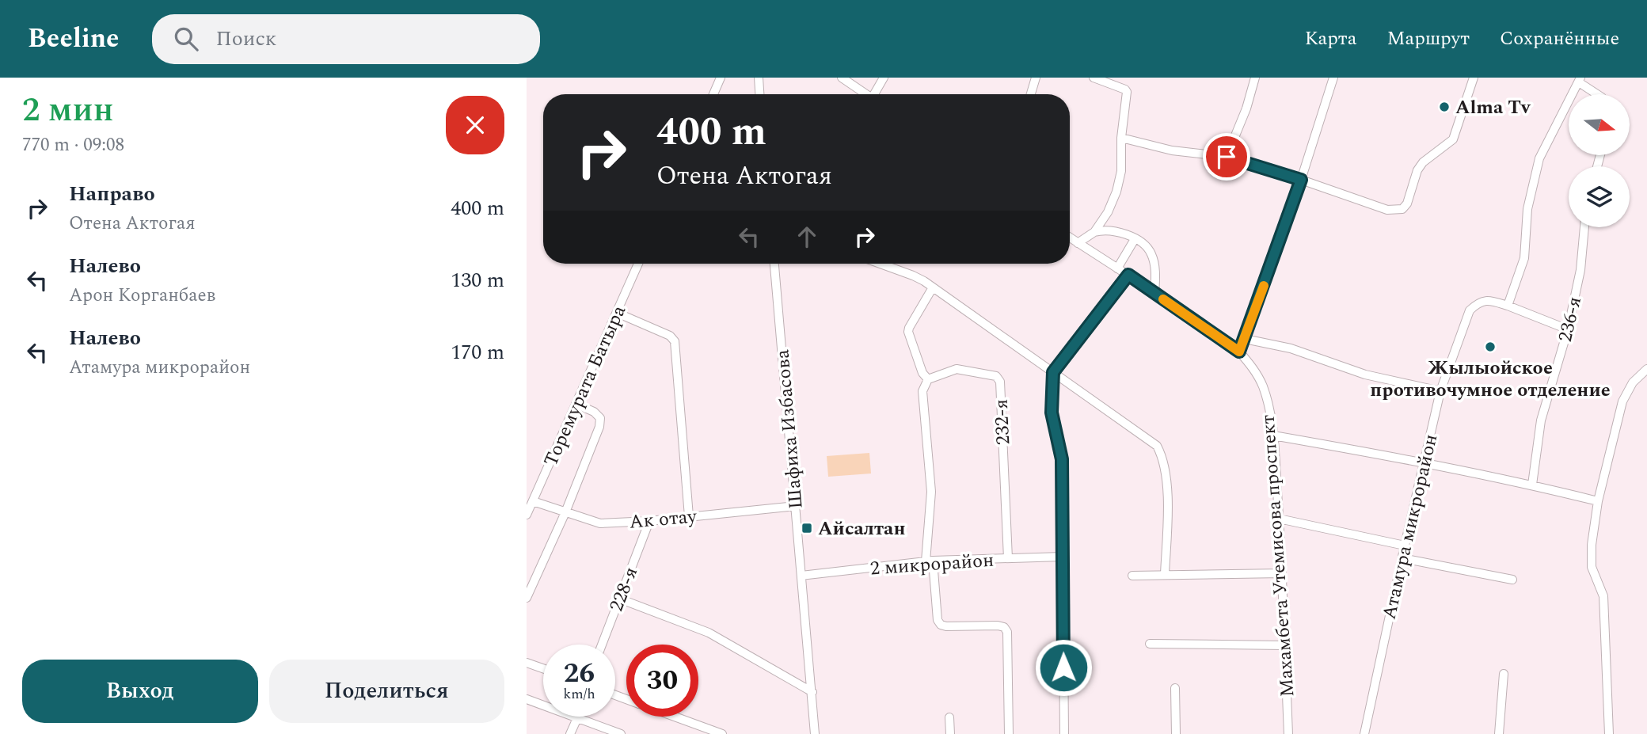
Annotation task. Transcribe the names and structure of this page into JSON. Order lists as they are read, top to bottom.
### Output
{
  "streets": {
    "street": [
      "236-я",
      "Торемурата Батыра",
      "232-я",
      "Шафиха Избасова",
      "Ак отау",
      "Атамура микрорайон",
      "Махамбета Утемисова проспект",
      "2 микрорайон",
      "228-я"
    ]
  },
  "crossings": [
    ["Торемурата Батыра", "Ак отау"],
    ["232-я", "2 микрорайон"],
    ["Шафиха Избасова", "Ак отау"],
    ["Шафиха Избасова", "2 микрорайон"],
    ["Ак отау", "228-я"]
  ],
  "places": {
    "other": ["Alma Tv", "Жылыойское противочумное отделение"],
    "transit": ["Айсалтан"]
  },
  "north": "right",
  "page": {
    "header": "Beeline",
    "search": "Поиск",
    "nav": ["Карта", "Маршрут", "Сохранённые"],
    "heading": ["2 мин", "770 m · 09:08"],
    "turn": ["400 m", "Отена Актогая"],
    "list": [
      {
        "name": "Направо",
        "note": "Отена Актогая",
        "value": "400 m"
      },
      {
        "name": "Налево",
        "note": "Арон Корганбаев",
        "value": "130 m"
      },
      {
        "name": "Налево",
        "note": "Атамура микрорайон",
        "value": "170 m"
      }
    ],
    "speed": "26 km/h",
    "limit": "30",
    "buttons": ["Выход", "Поделиться"]
  }
}
